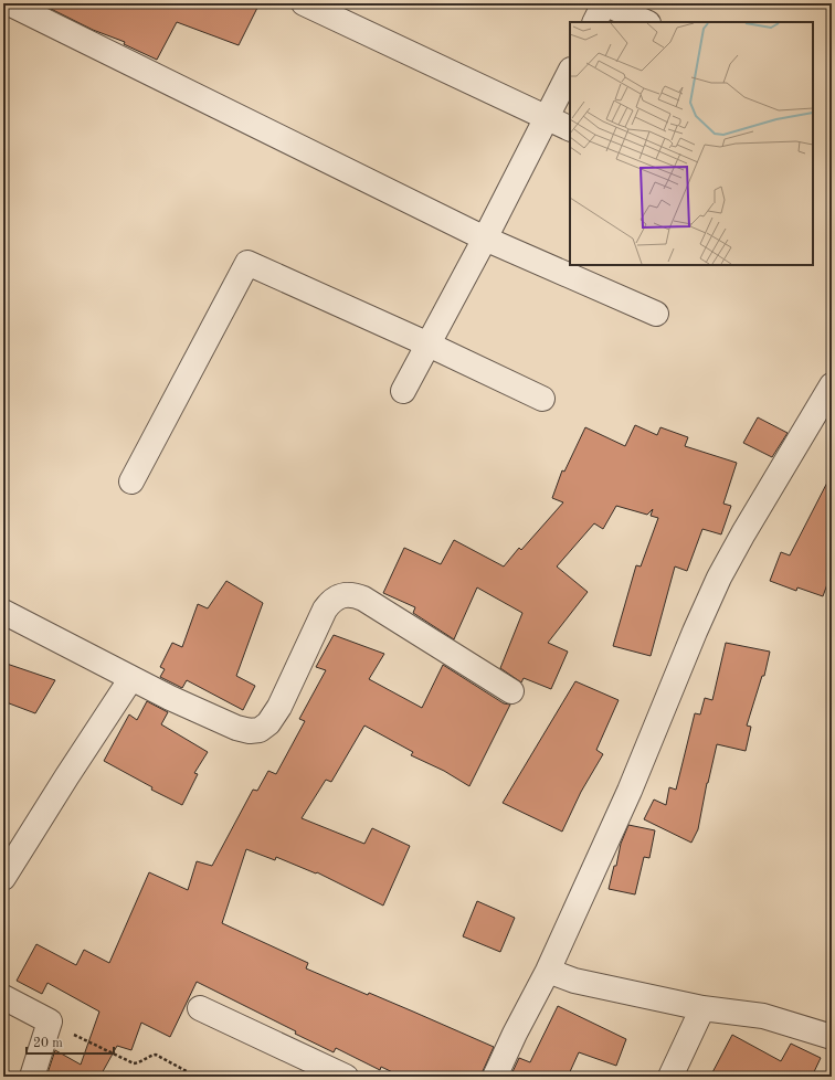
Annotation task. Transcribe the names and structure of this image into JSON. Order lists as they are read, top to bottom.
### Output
{
  "scale_bar": "20 m"
}
